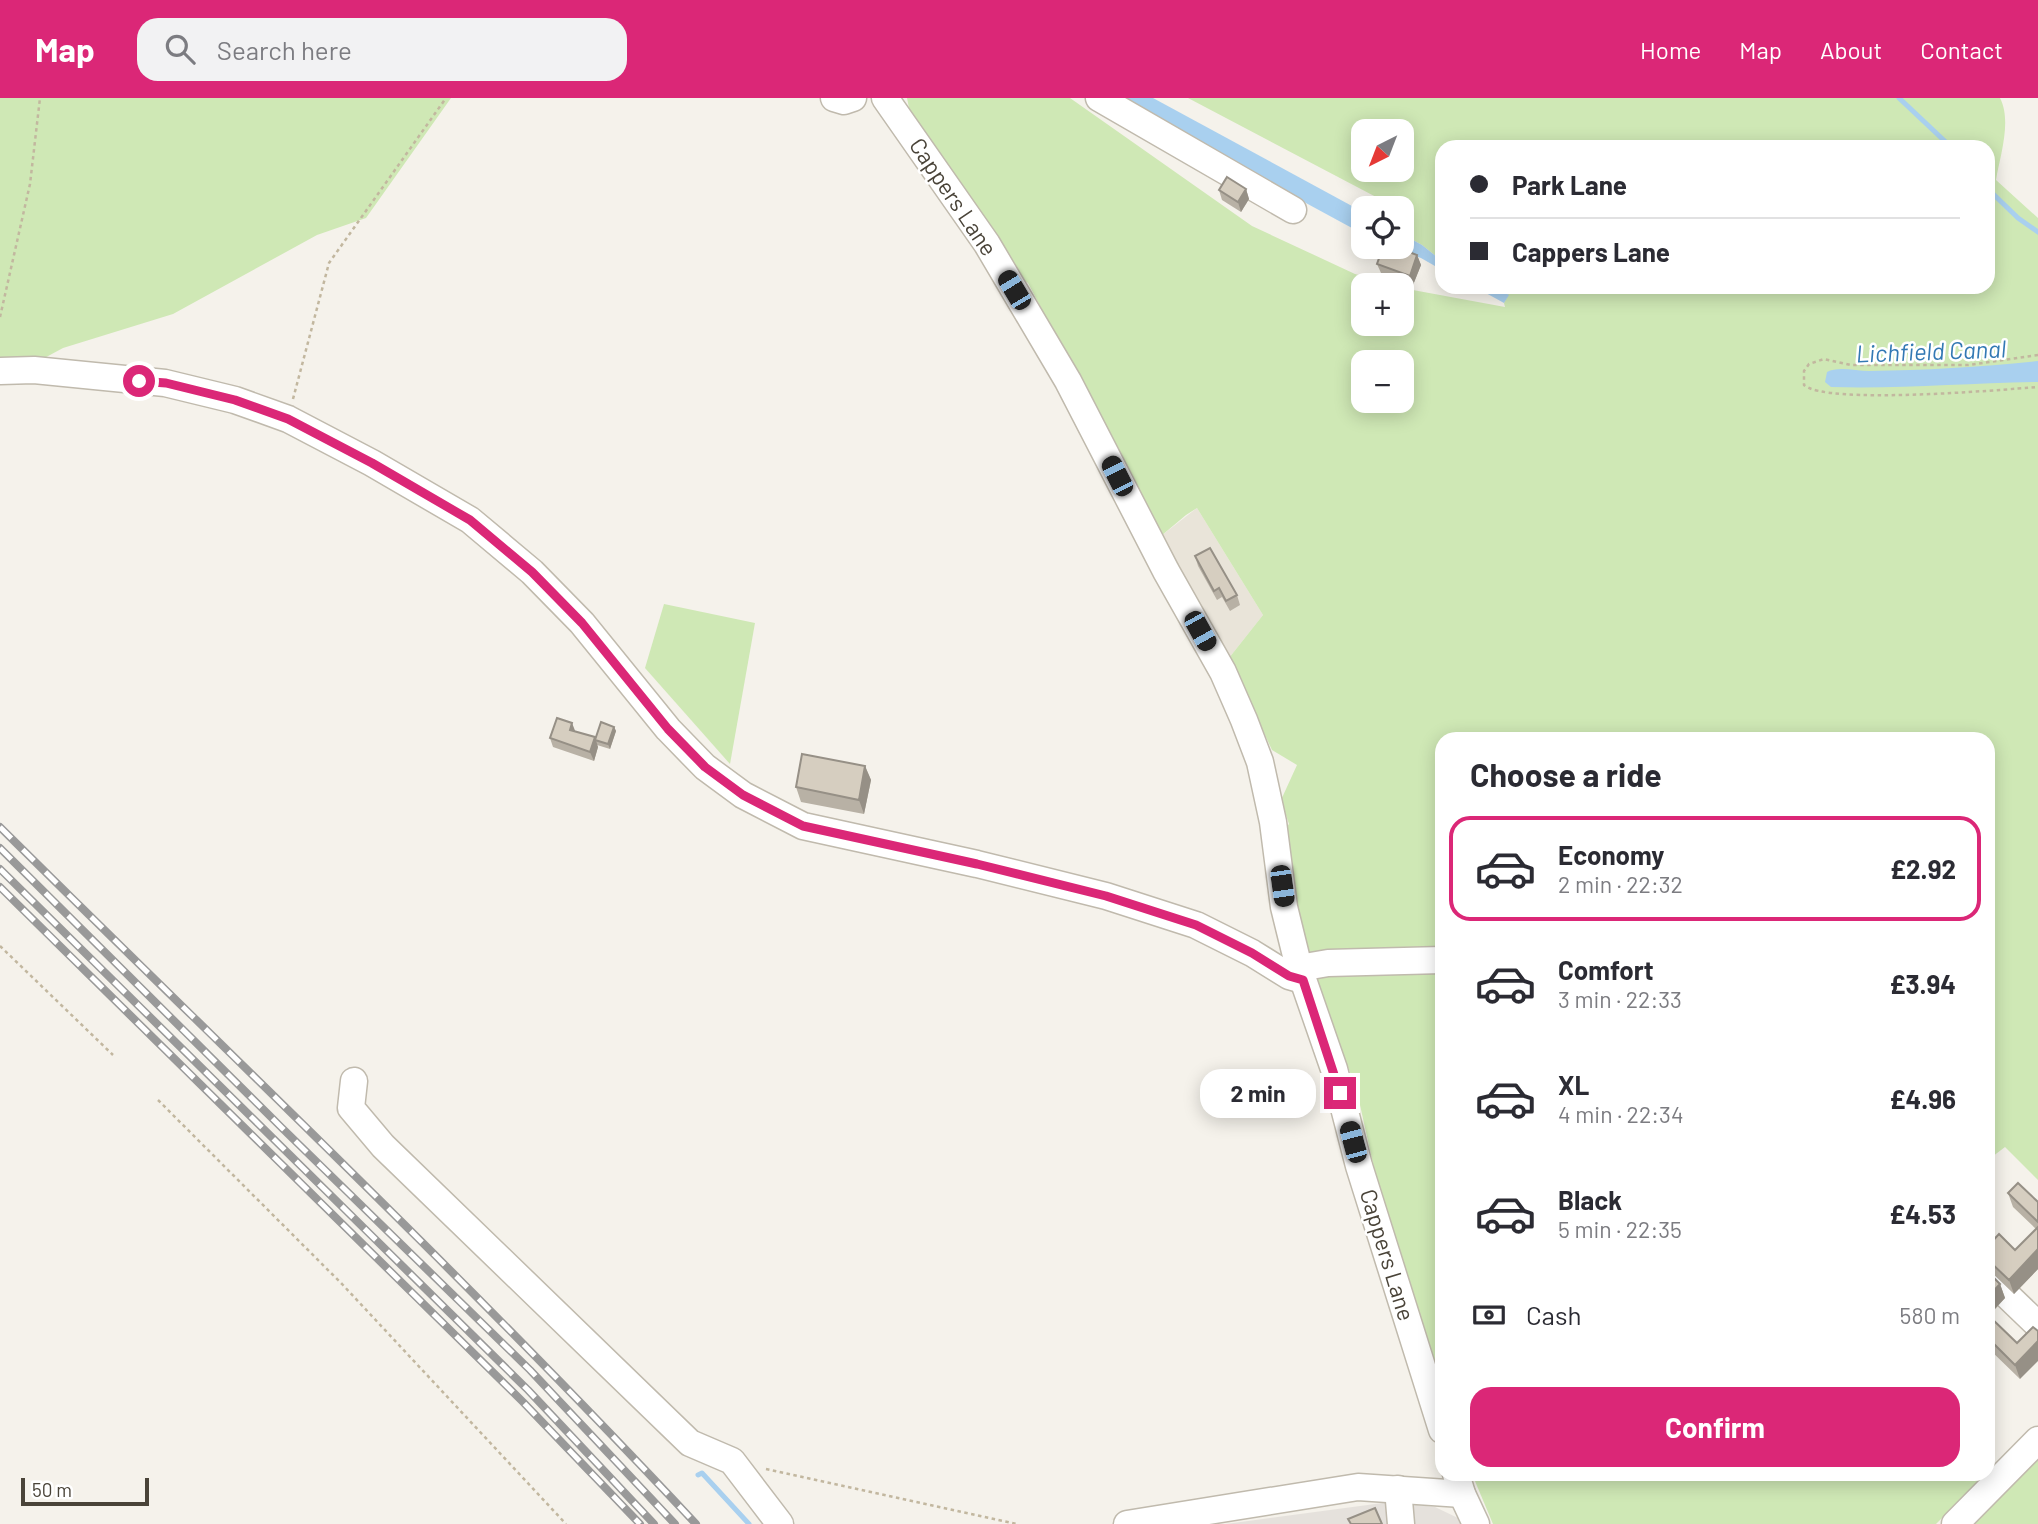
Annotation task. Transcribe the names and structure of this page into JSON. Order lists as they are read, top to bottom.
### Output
{
  "streets": {
    "street": ["Cappers Lane"]
  },
  "water": ["Lichfield Canal"],
  "scale_bar": "50 m",
  "north": "bottom left",
  "page": {
    "header": "Map",
    "search": "Search here",
    "nav": [
      "Home",
      "Map",
      "About",
      "Contact"
    ],
    "map_buttons": ["+", "−"],
    "banner": ["Park Lane", "Cappers Lane"],
    "heading": "Choose a ride",
    "list": [
      {
        "name": "Economy",
        "note": "2 min · 22:32",
        "value": "£2.92"
      },
      {
        "name": "Comfort",
        "note": "3 min · 22:33",
        "value": "£3.94"
      },
      {
        "name": "XL",
        "note": "4 min · 22:34",
        "value": "£4.96"
      },
      {
        "name": "Black",
        "note": "5 min · 22:35",
        "value": "£4.53"
      }
    ],
    "bubble": "2 min",
    "pay": ["Cash", "580 m"],
    "buttons": "Confirm",
    "scale": "50 m"
  }
}
